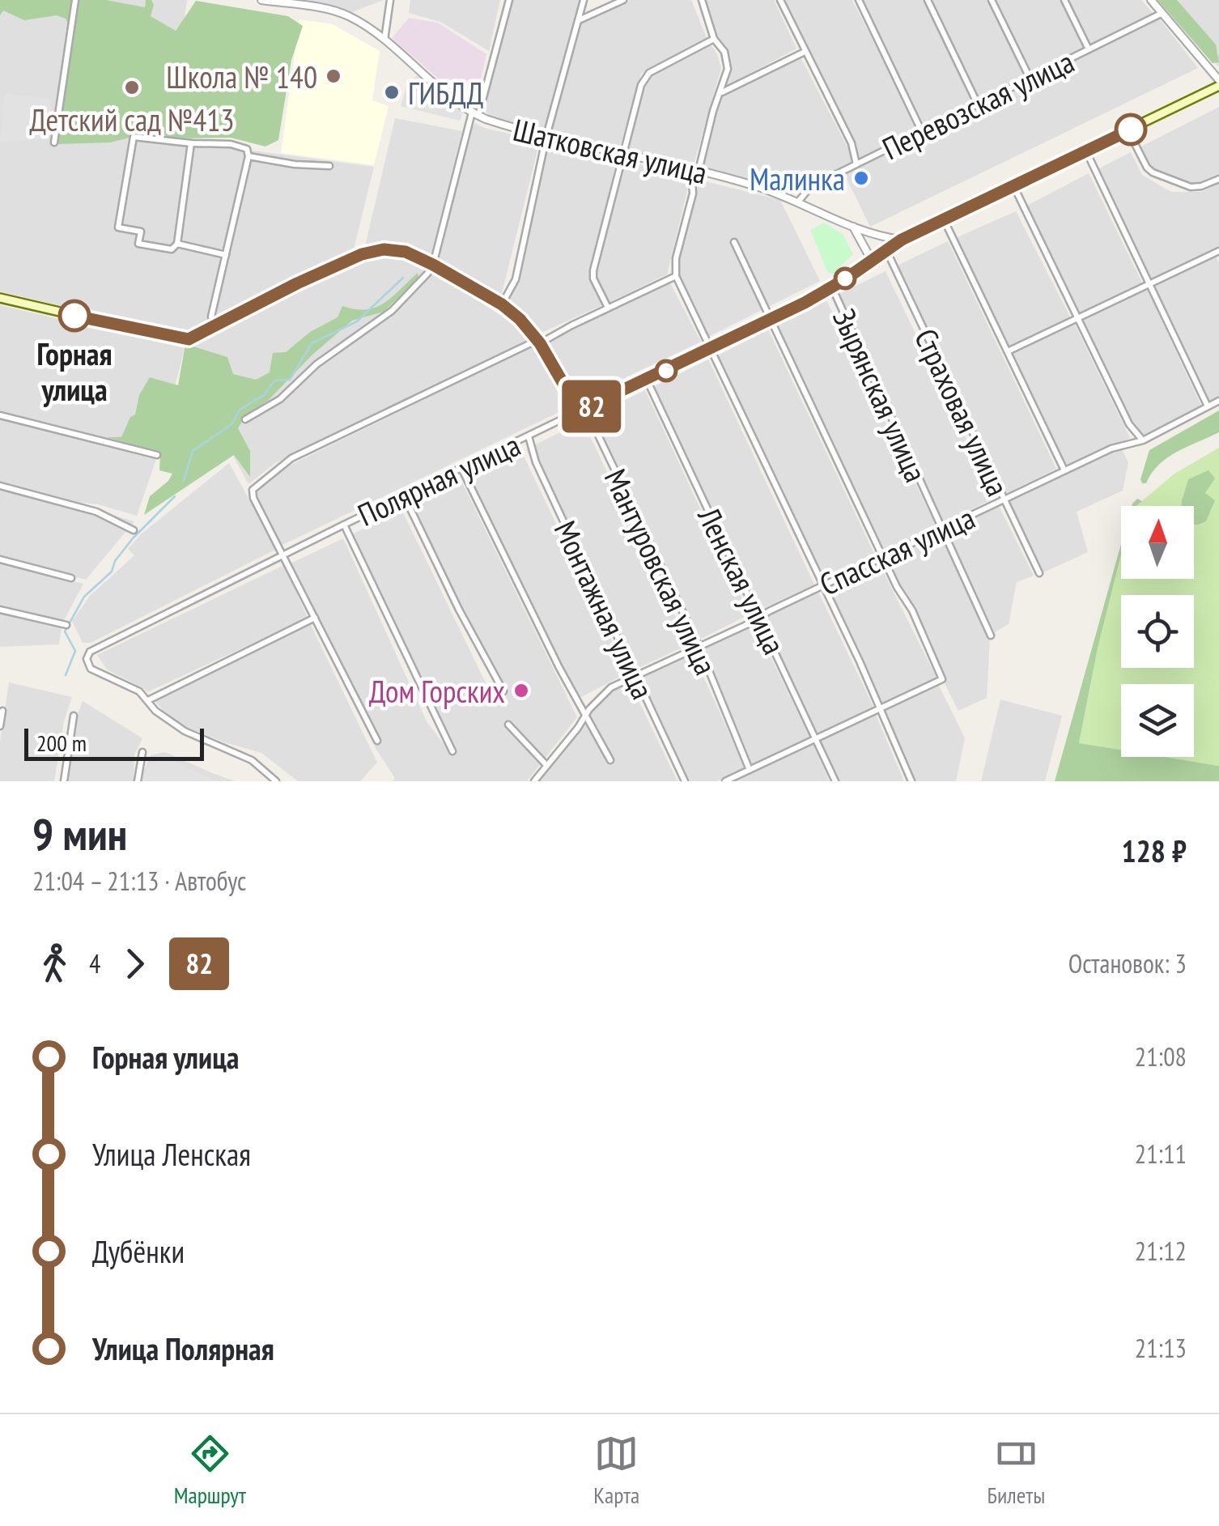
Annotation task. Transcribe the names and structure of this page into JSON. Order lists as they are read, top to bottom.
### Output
{
  "streets": {
    "main road": ["Полярная улица", "Мантуровская улица"],
    "street": [
      "Перевозская улица",
      "Шатковская улица",
      "Зырянская улица",
      "Страховая улица",
      "Спасская улица",
      "Ленская улица",
      "Монтажная улица"
    ]
  },
  "crossings": [
    ["Перевозская улица", "Шатковская улица"],
    ["Шатковская улица", "Полярная улица"],
    ["Зырянская улица", "Полярная улица"],
    ["Зырянская улица", "Спасская улица"],
    ["Страховая улица", "Полярная улица"],
    ["Страховая улица", "Спасская улица"],
    ["Полярная улица", "Мантуровская улица"],
    ["Полярная улица", "Ленская улица"],
    ["Полярная улица", "Монтажная улица"],
    ["Спасская улица", "Мантуровская улица"],
    ["Спасская улица", "Ленская улица"],
    ["Спасская улица", "Монтажная улица"]
  ],
  "places": [
    "Школа № 140",
    "Детский сад №413",
    "ГИБДД",
    "Малинка",
    "Горная улица",
    "Дом Горских"
  ],
  "lines": ["bus line 82"],
  "scale_bar": "200 m",
  "north": "top",
  "page": {
    "on_map": "82",
    "scale": "200 m",
    "heading": ["9 мин", "21:04 – 21:13 · Автобус", "128 ₽"],
    "legs": ["4", "82", "Остановок: 3"],
    "list": [
      {
        "name": "Горная улица",
        "value": "21:08"
      },
      {
        "name": "Улица Ленская",
        "value": "21:11"
      },
      {
        "name": "Дубёнки",
        "value": "21:12"
      },
      {
        "name": "Улица Полярная",
        "value": "21:13"
      }
    ],
    "tabs": ["Маршрут", "Карта", "Билеты"]
  }
}
